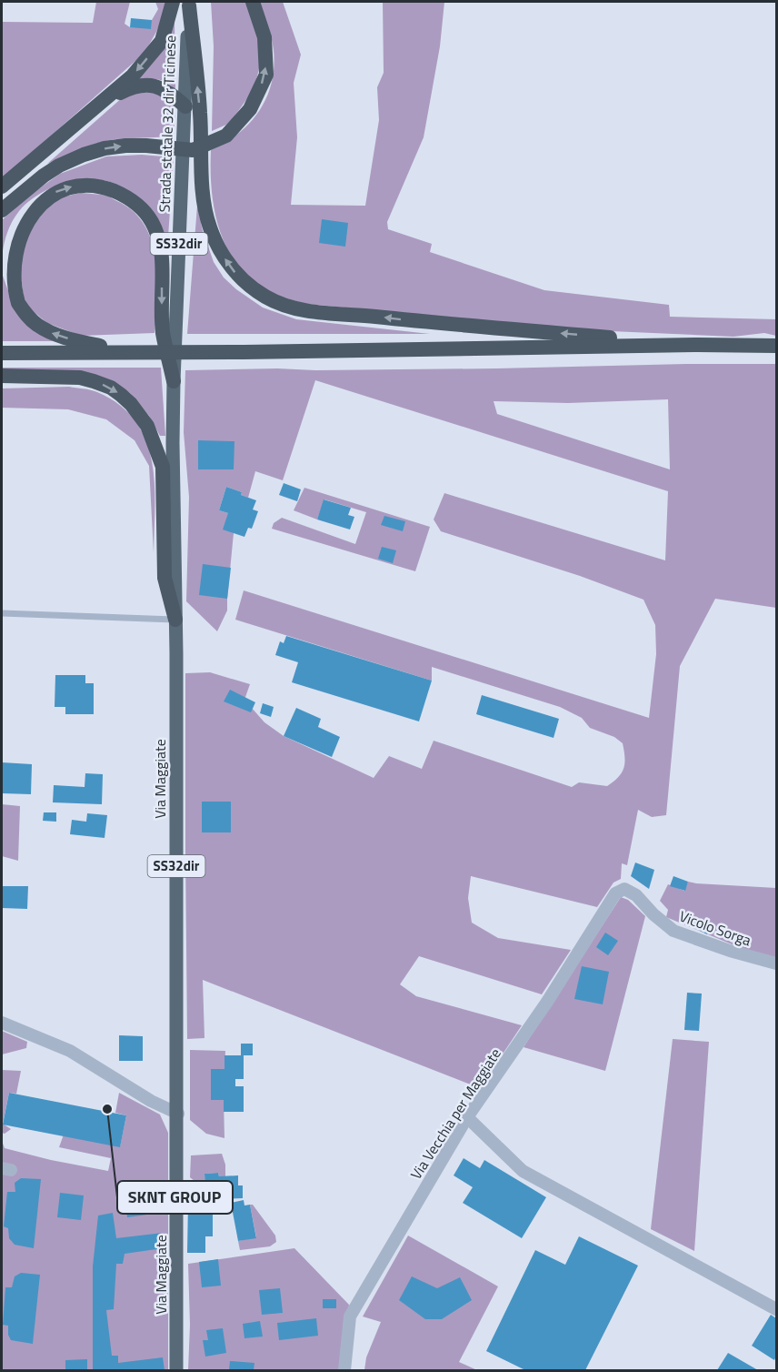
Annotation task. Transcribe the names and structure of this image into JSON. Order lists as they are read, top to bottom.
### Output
{
  "streets": {
    "main road": ["Strada statale 32 dir Ticinese", "SS32dir", "Via Maggiate"],
    "street": ["Vicolo Sorga", "Via Vecchia per Maggiate"]
  },
  "crossings": [
    ["Strada statale 32 dir Ticinese", "Via Maggiate"],
    ["Vicolo Sorga", "Via Vecchia per Maggiate"]
  ],
  "places": ["SKNT GROUP"]
}
